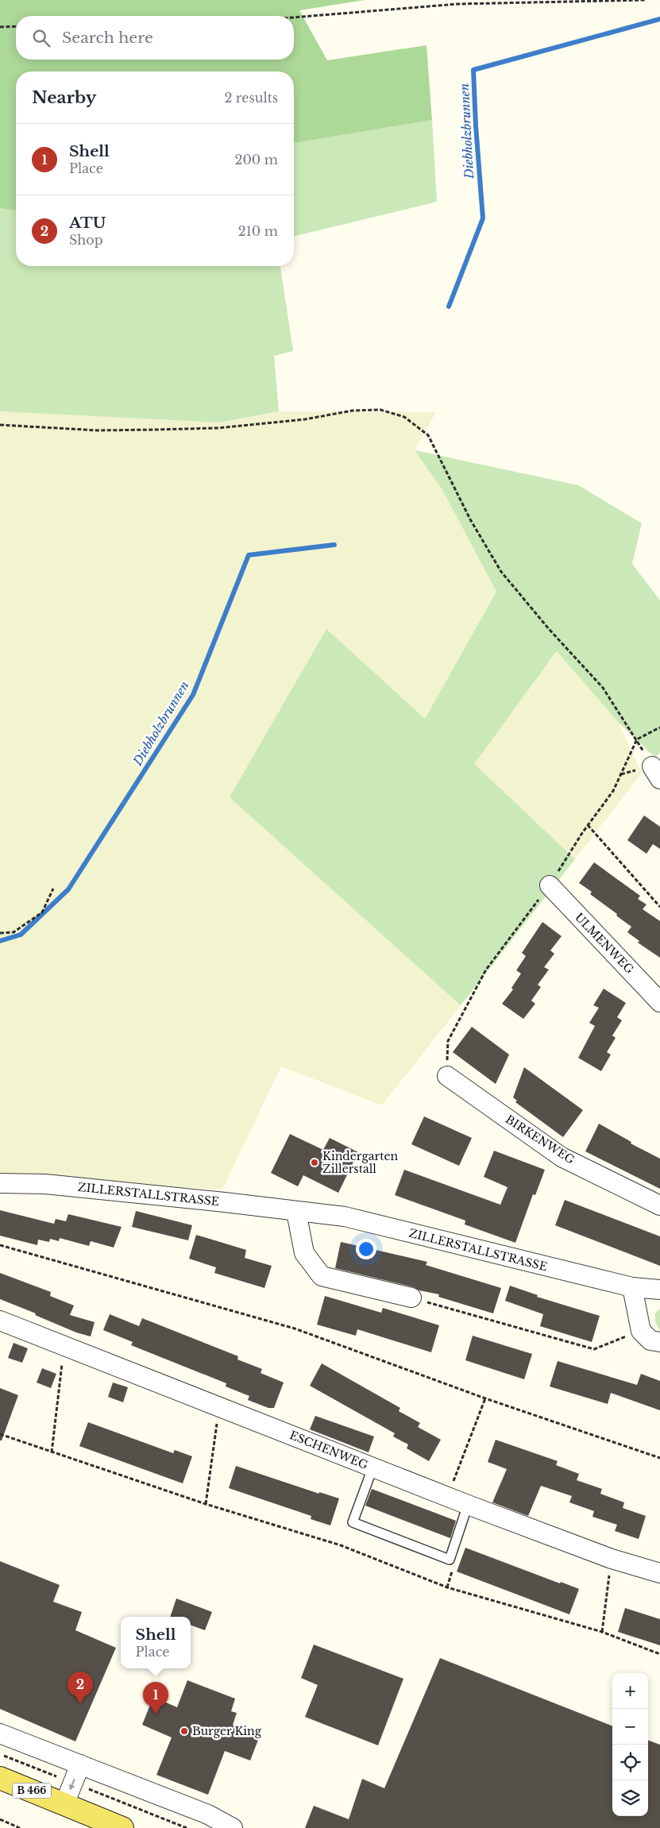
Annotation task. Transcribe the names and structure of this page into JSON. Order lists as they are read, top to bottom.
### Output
{
  "streets": {
    "main road": ["B 466"],
    "street": [
      "ULMENWEG",
      "BIRKENWEG",
      "ZILLERSTALLSTRASSE",
      "ESCHENWEG"
    ]
  },
  "water": ["Diebholzbrunnen"],
  "places": ["Kindergarten Zillerstall", "Burger King"],
  "page": {
    "search": "Search here",
    "heading": ["Nearby", "2 results"],
    "list": [
      {
        "mark": "1",
        "name": "Shell",
        "note": "Place",
        "value": "200 m"
      },
      {
        "mark": "2",
        "name": "ATU",
        "note": "Shop",
        "value": "210 m"
      }
    ],
    "popup": ["Shell", "Place"],
    "pins": ["2", "1"],
    "map_buttons": ["+", "−"]
  }
}
